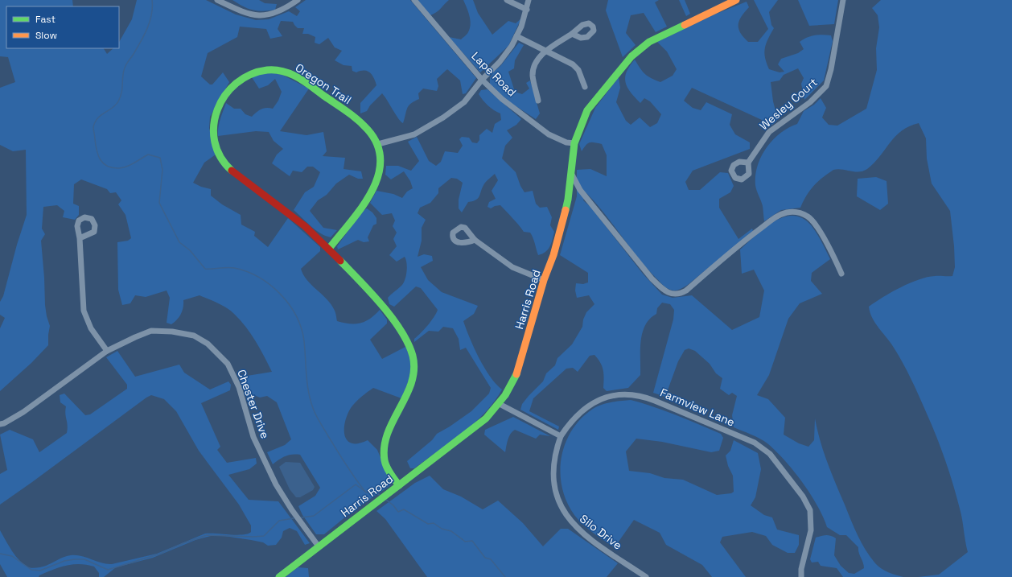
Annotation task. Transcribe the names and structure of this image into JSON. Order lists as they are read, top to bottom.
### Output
{
  "streets": {
    "street": [
      "Lape Road",
      "Oregon Trail",
      "Wesley Court",
      "Harris Road",
      "Chester Drive",
      "Farmview Lane",
      "Silo Drive"
    ]
  },
  "crossings": [
    ["Lape Road", "Harris Road"],
    ["Oregon Trail", "Harris Road"],
    ["Harris Road", "Chester Drive"],
    ["Farmview Lane", "Silo Drive"]
  ],
  "legend": ["Fast", "Slow"]
}
